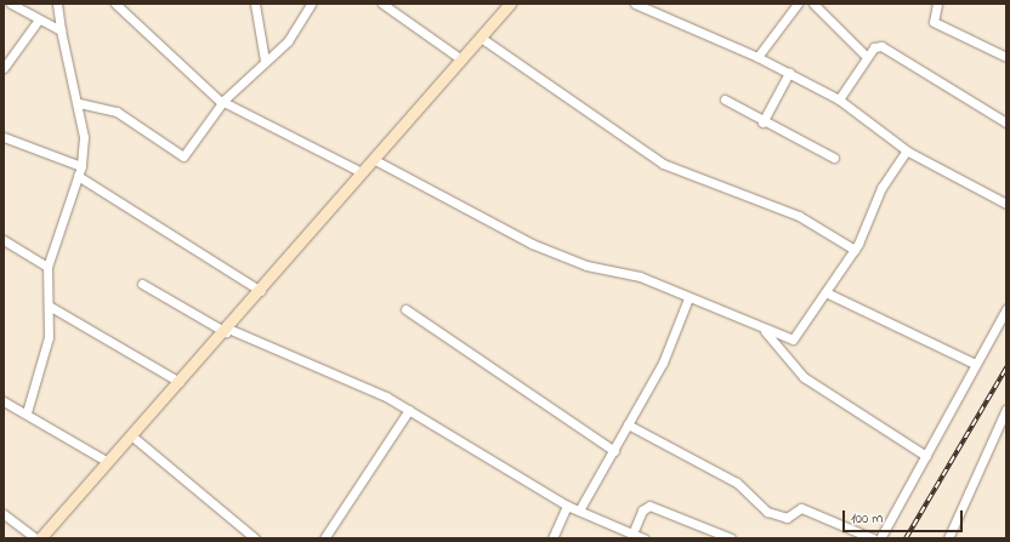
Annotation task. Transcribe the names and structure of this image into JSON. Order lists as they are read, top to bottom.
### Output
{
  "scale_bar": "100 m"
}
